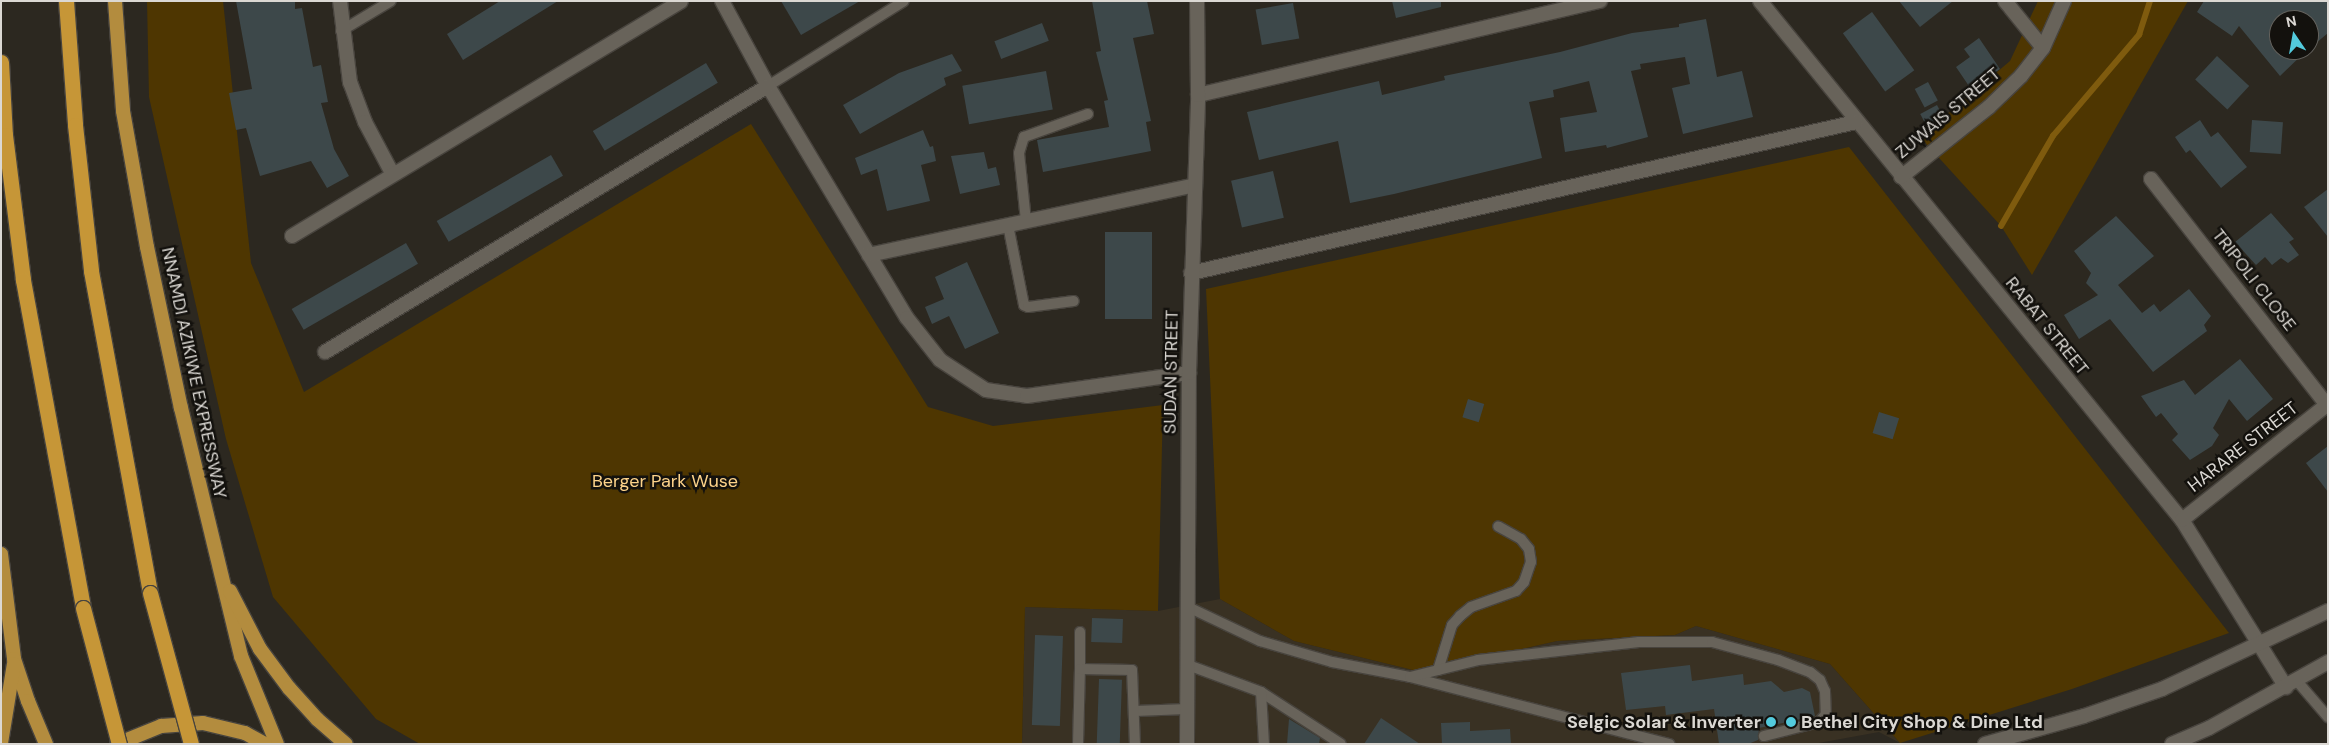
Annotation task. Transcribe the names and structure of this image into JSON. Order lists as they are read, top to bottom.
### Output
{
  "streets": {
    "highway": ["NNAMDI AZIKIWE EXPRESSWAY"],
    "street": [
      "ZUWAIS STREET",
      "TRIPOLI CLOSE",
      "RABAT STREET",
      "SUDAN STREET",
      "HARARE STREET"
    ]
  },
  "crossings": [
    ["ZUWAIS STREET", "RABAT STREET"],
    ["TRIPOLI CLOSE", "HARARE STREET"],
    ["RABAT STREET", "HARARE STREET"]
  ],
  "parks": ["Berger Park Wuse"],
  "places": ["Selgic Solar & Inverter", "Bethel City Shop & Dine Ltd"],
  "north": "top"
}
